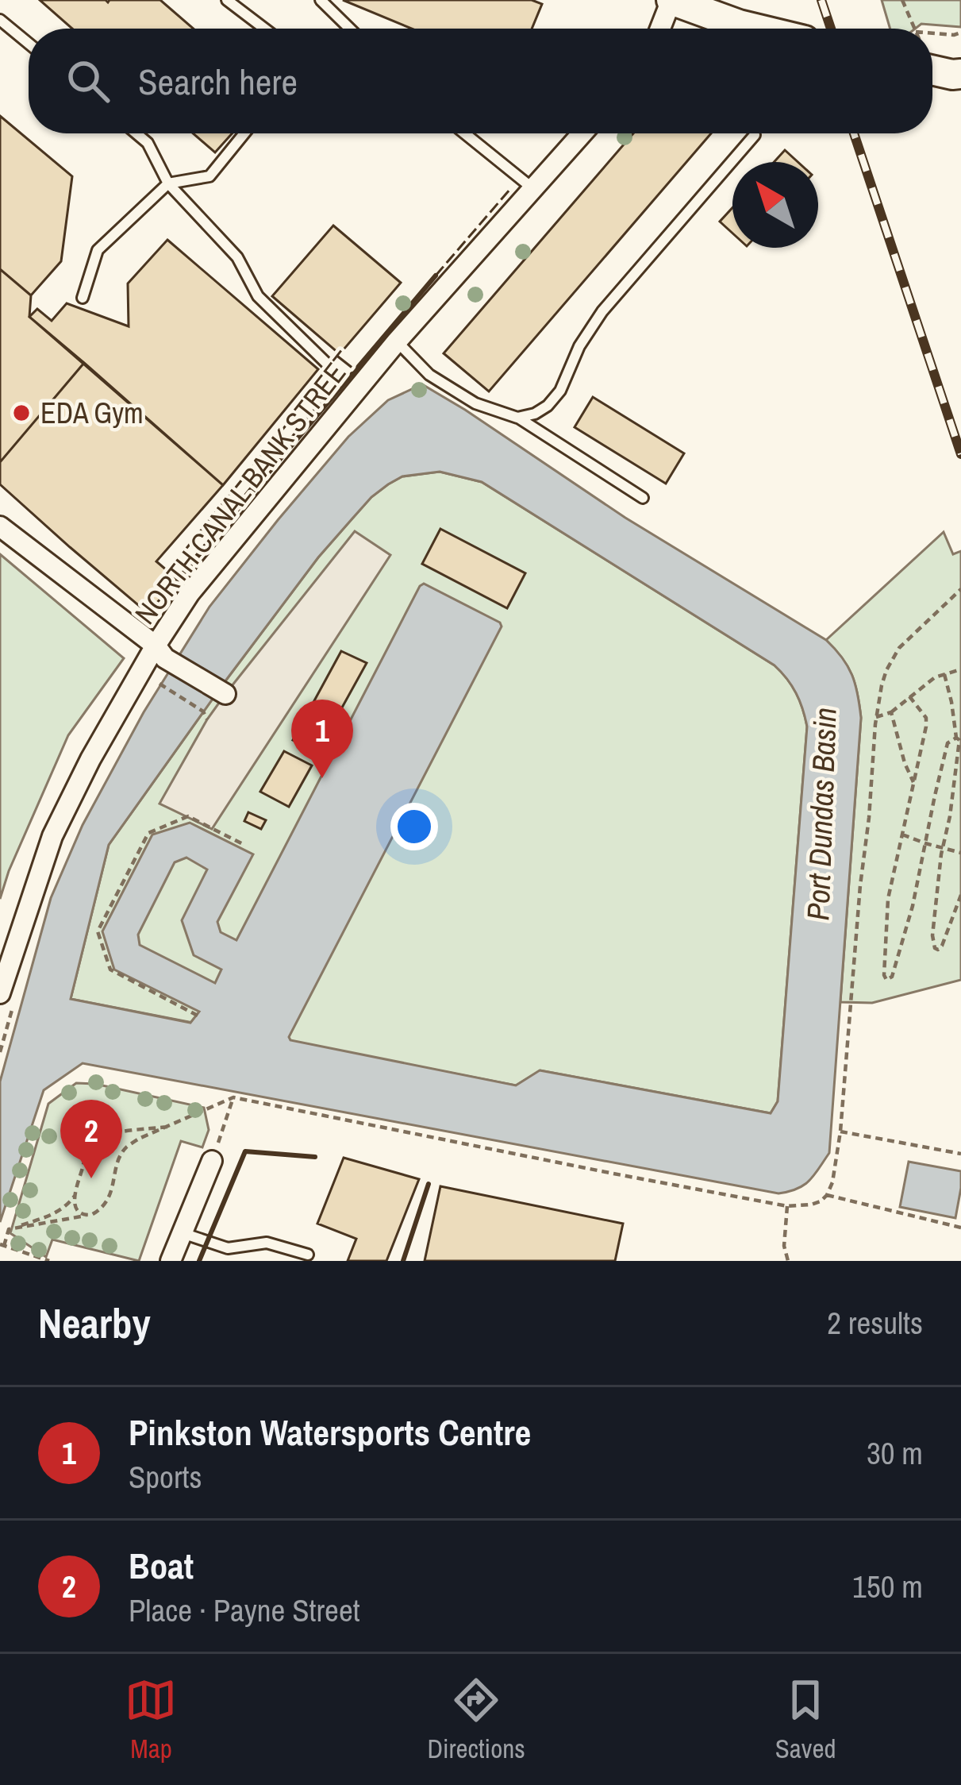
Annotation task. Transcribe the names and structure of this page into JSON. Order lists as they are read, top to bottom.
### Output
{
  "streets": {
    "street": ["NORTH CANAL BANK STREET"]
  },
  "water": ["Port Dundas Basin"],
  "places": ["EDA Gym"],
  "north": "top left",
  "page": {
    "search": "Search here",
    "pins": ["1", "2"],
    "heading": ["Nearby", "2 results"],
    "list": [
      {
        "mark": "1",
        "name": "Pinkston Watersports Centre",
        "note": "Sports",
        "value": "30 m"
      },
      {
        "mark": "2",
        "name": "Boat",
        "note": "Place · Payne Street",
        "value": "150 m"
      }
    ],
    "nav": ["Map", "Directions", "Saved"]
  }
}
